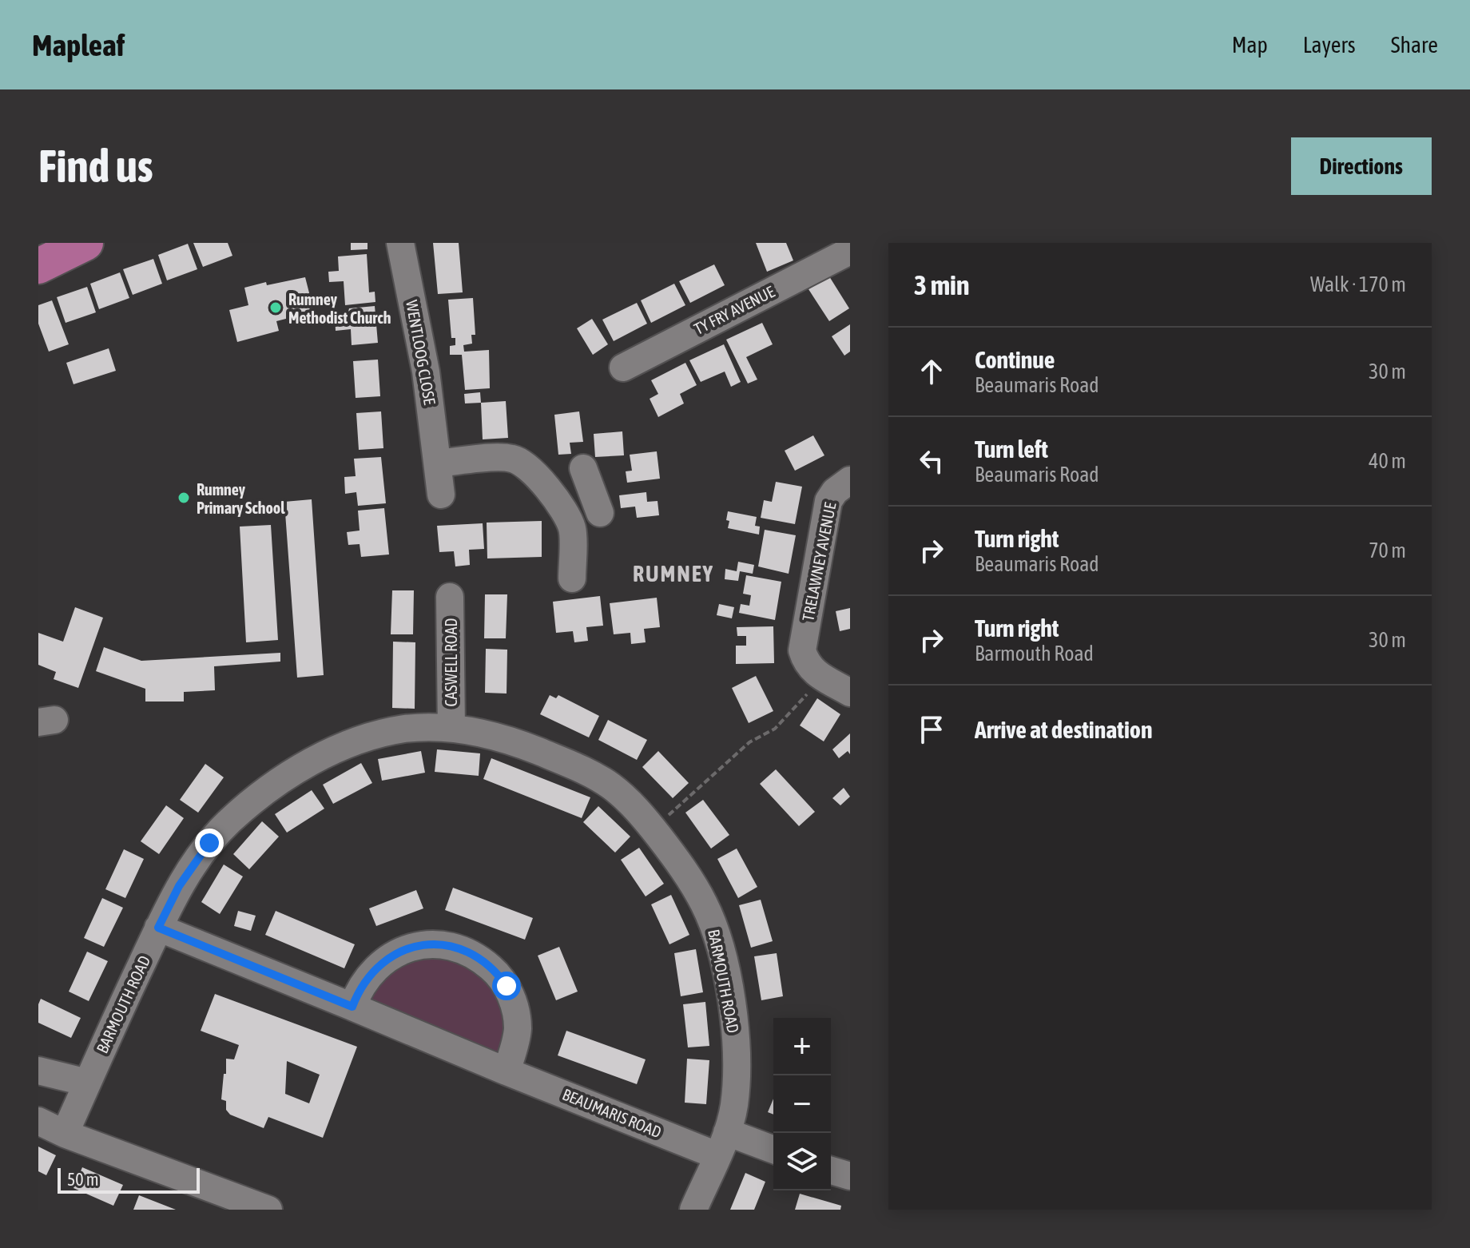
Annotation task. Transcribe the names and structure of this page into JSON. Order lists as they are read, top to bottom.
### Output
{
  "streets": {
    "street": [
      "TY FRY AVENUE",
      "WENTLOOG CLOSE",
      "TRELAWNEY AVENUE",
      "CASWELL ROAD",
      "BARMOUTH ROAD",
      "BEAUMARIS ROAD"
    ]
  },
  "crossings": [
    ["CASWELL ROAD", "BARMOUTH ROAD"],
    ["BARMOUTH ROAD", "BEAUMARIS ROAD"]
  ],
  "districts": ["RUMNEY"],
  "places": ["Rumney Methodist Church", "Rumney Primary School"],
  "scale_bar": "50 m",
  "page": {
    "header": "Mapleaf",
    "nav": ["Map", "Layers", "Share"],
    "buttons": "Directions",
    "title": "Find us",
    "heading": ["3 min", "Walk · 170 m"],
    "list": [
      ["Continue", "Beaumaris Road", "30 m"],
      ["Turn left", "Beaumaris Road", "40 m"],
      ["Turn right", "Beaumaris Road", "70 m"],
      ["Turn right", "Barmouth Road", "30 m"],
      "Arrive at destination"
    ],
    "map_buttons": ["+", "−"],
    "scale": "50 m"
  }
}
